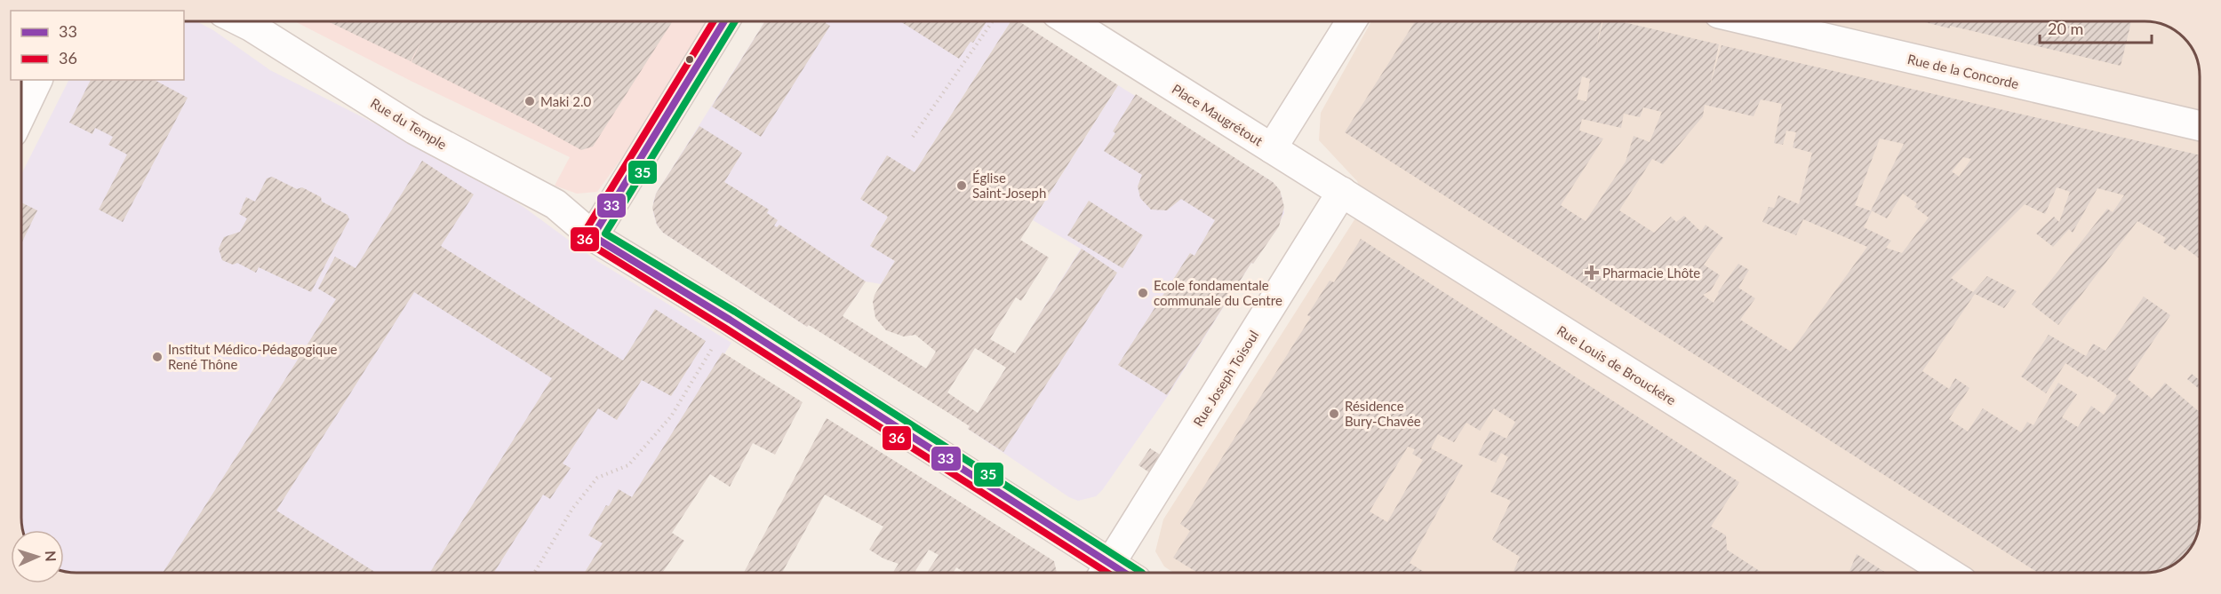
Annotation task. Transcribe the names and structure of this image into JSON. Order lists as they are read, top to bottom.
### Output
{
  "streets": {
    "street": [
      "Rue de la Concorde",
      "Place Maugrétout",
      "Rue du Temple",
      "Rue Louis de Brouckère",
      "Rue Joseph Toisoul"
    ]
  },
  "crossings": [
    ["Place Maugrétout", "Rue Louis de Brouckère"],
    ["Rue du Temple", "Rue Joseph Toisoul"],
    ["Rue Louis de Brouckère", "Rue Joseph Toisoul"]
  ],
  "places": {
    "other": [
      "Maki 2.0",
      "Église Saint-Joseph",
      "Ecole fondamentale communale du Centre",
      "Institut Médico-Pédagogique René Thône",
      "Résidence Bury-Chavée"
    ],
    "health": ["Pharmacie Lhôte"]
  },
  "lines": ["transit line 33", "transit line 36", "transit line 35"],
  "legend": ["33", "36"],
  "scale_bar": "20 m",
  "north": "right"
}
